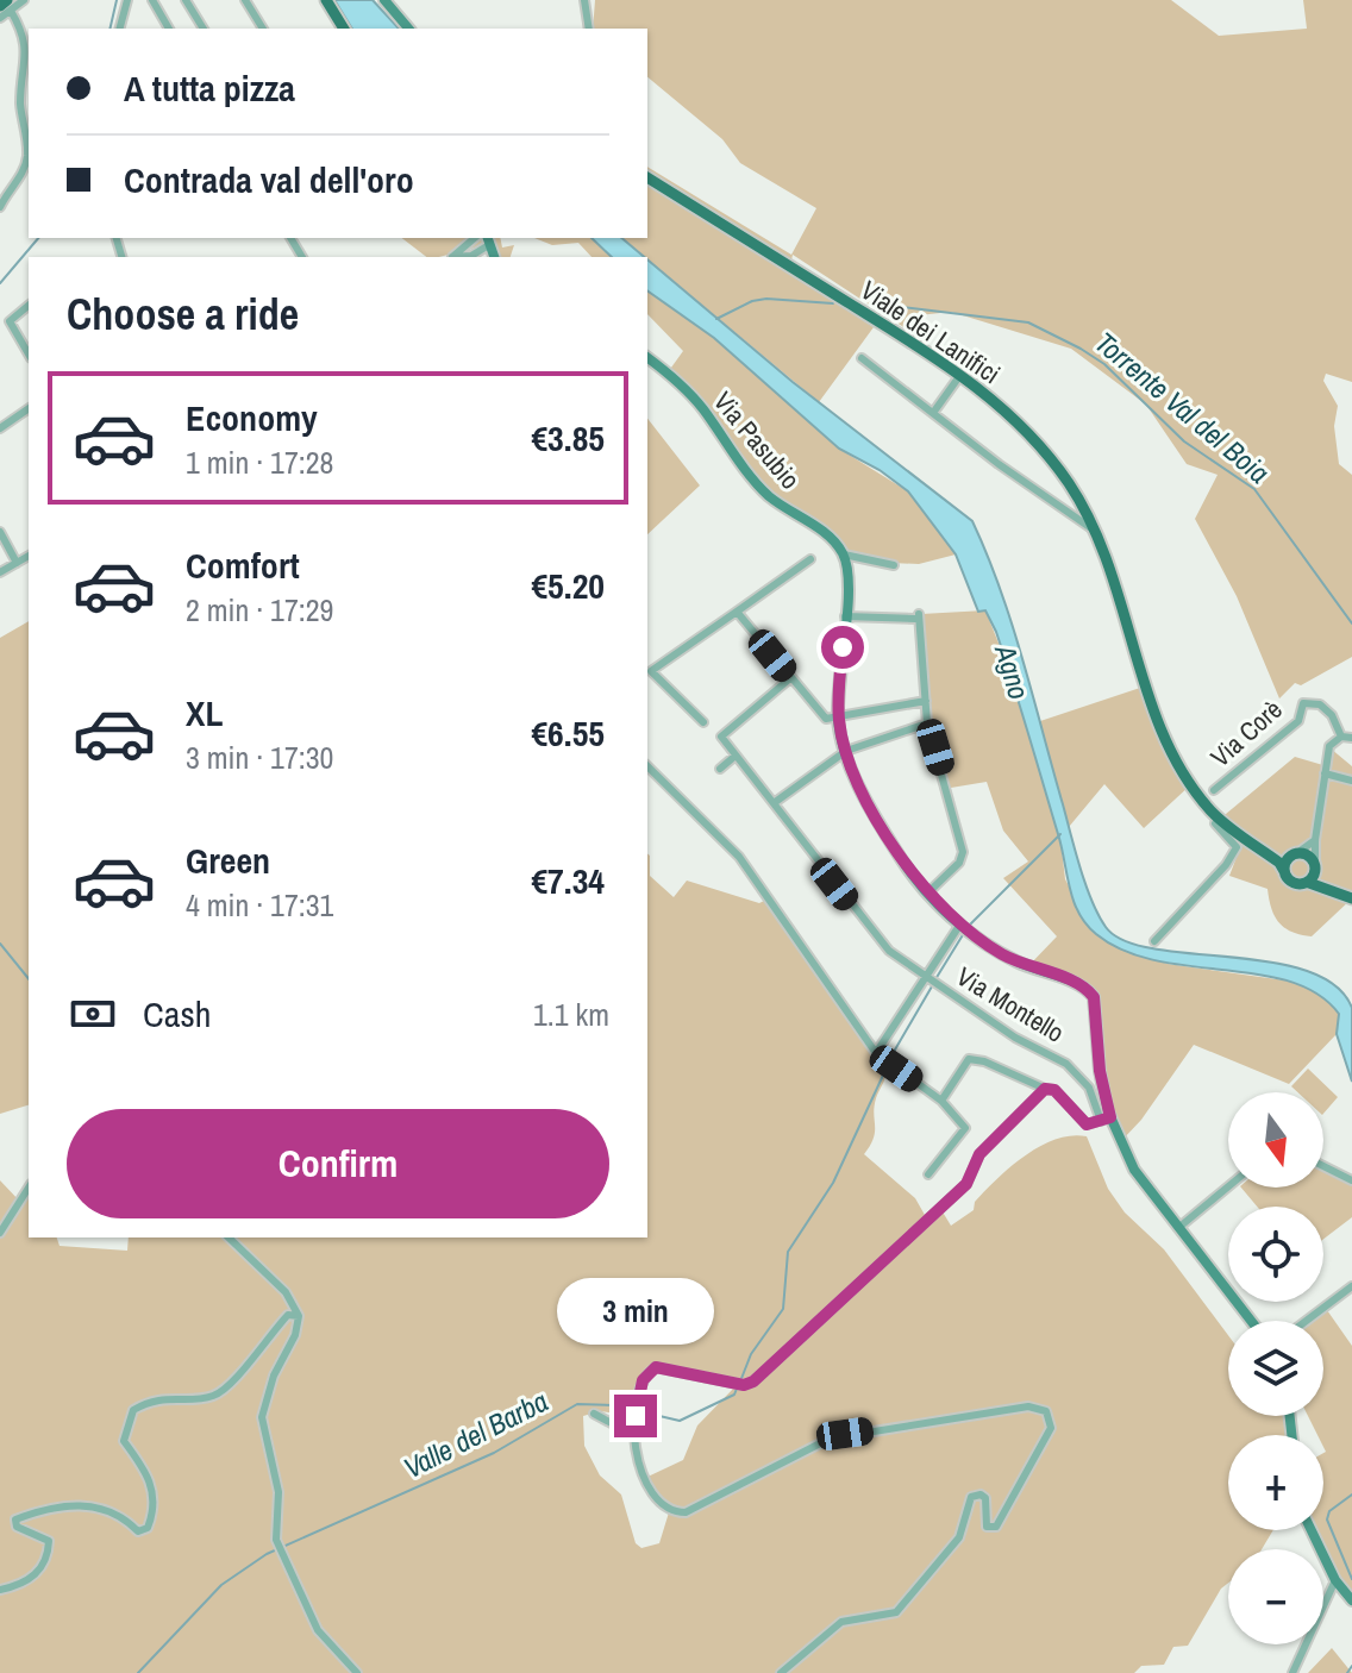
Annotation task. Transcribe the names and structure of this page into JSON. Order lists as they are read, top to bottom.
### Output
{
  "streets": {
    "main road": ["Viale dei Lanifici", "Via Pasubio"],
    "street": ["Via Corè", "Via Montello"]
  },
  "water": ["Torrente Val del Boia", "Agno", "Valle del Barba"],
  "north": "bottom",
  "page": {
    "banner": ["A tutta pizza", "Contrada val dell'oro"],
    "heading": "Choose a ride",
    "list": [
      {
        "name": "Economy",
        "note": "1 min · 17:28",
        "value": "€3.85"
      },
      {
        "name": "Comfort",
        "note": "2 min · 17:29",
        "value": "€5.20"
      },
      {
        "name": "XL",
        "note": "3 min · 17:30",
        "value": "€6.55"
      },
      {
        "name": "Green",
        "note": "4 min · 17:31",
        "value": "€7.34"
      }
    ],
    "pay": ["Cash", "1.1 km"],
    "buttons": "Confirm",
    "map_buttons": ["+", "−"],
    "bubble": "3 min"
  }
}
